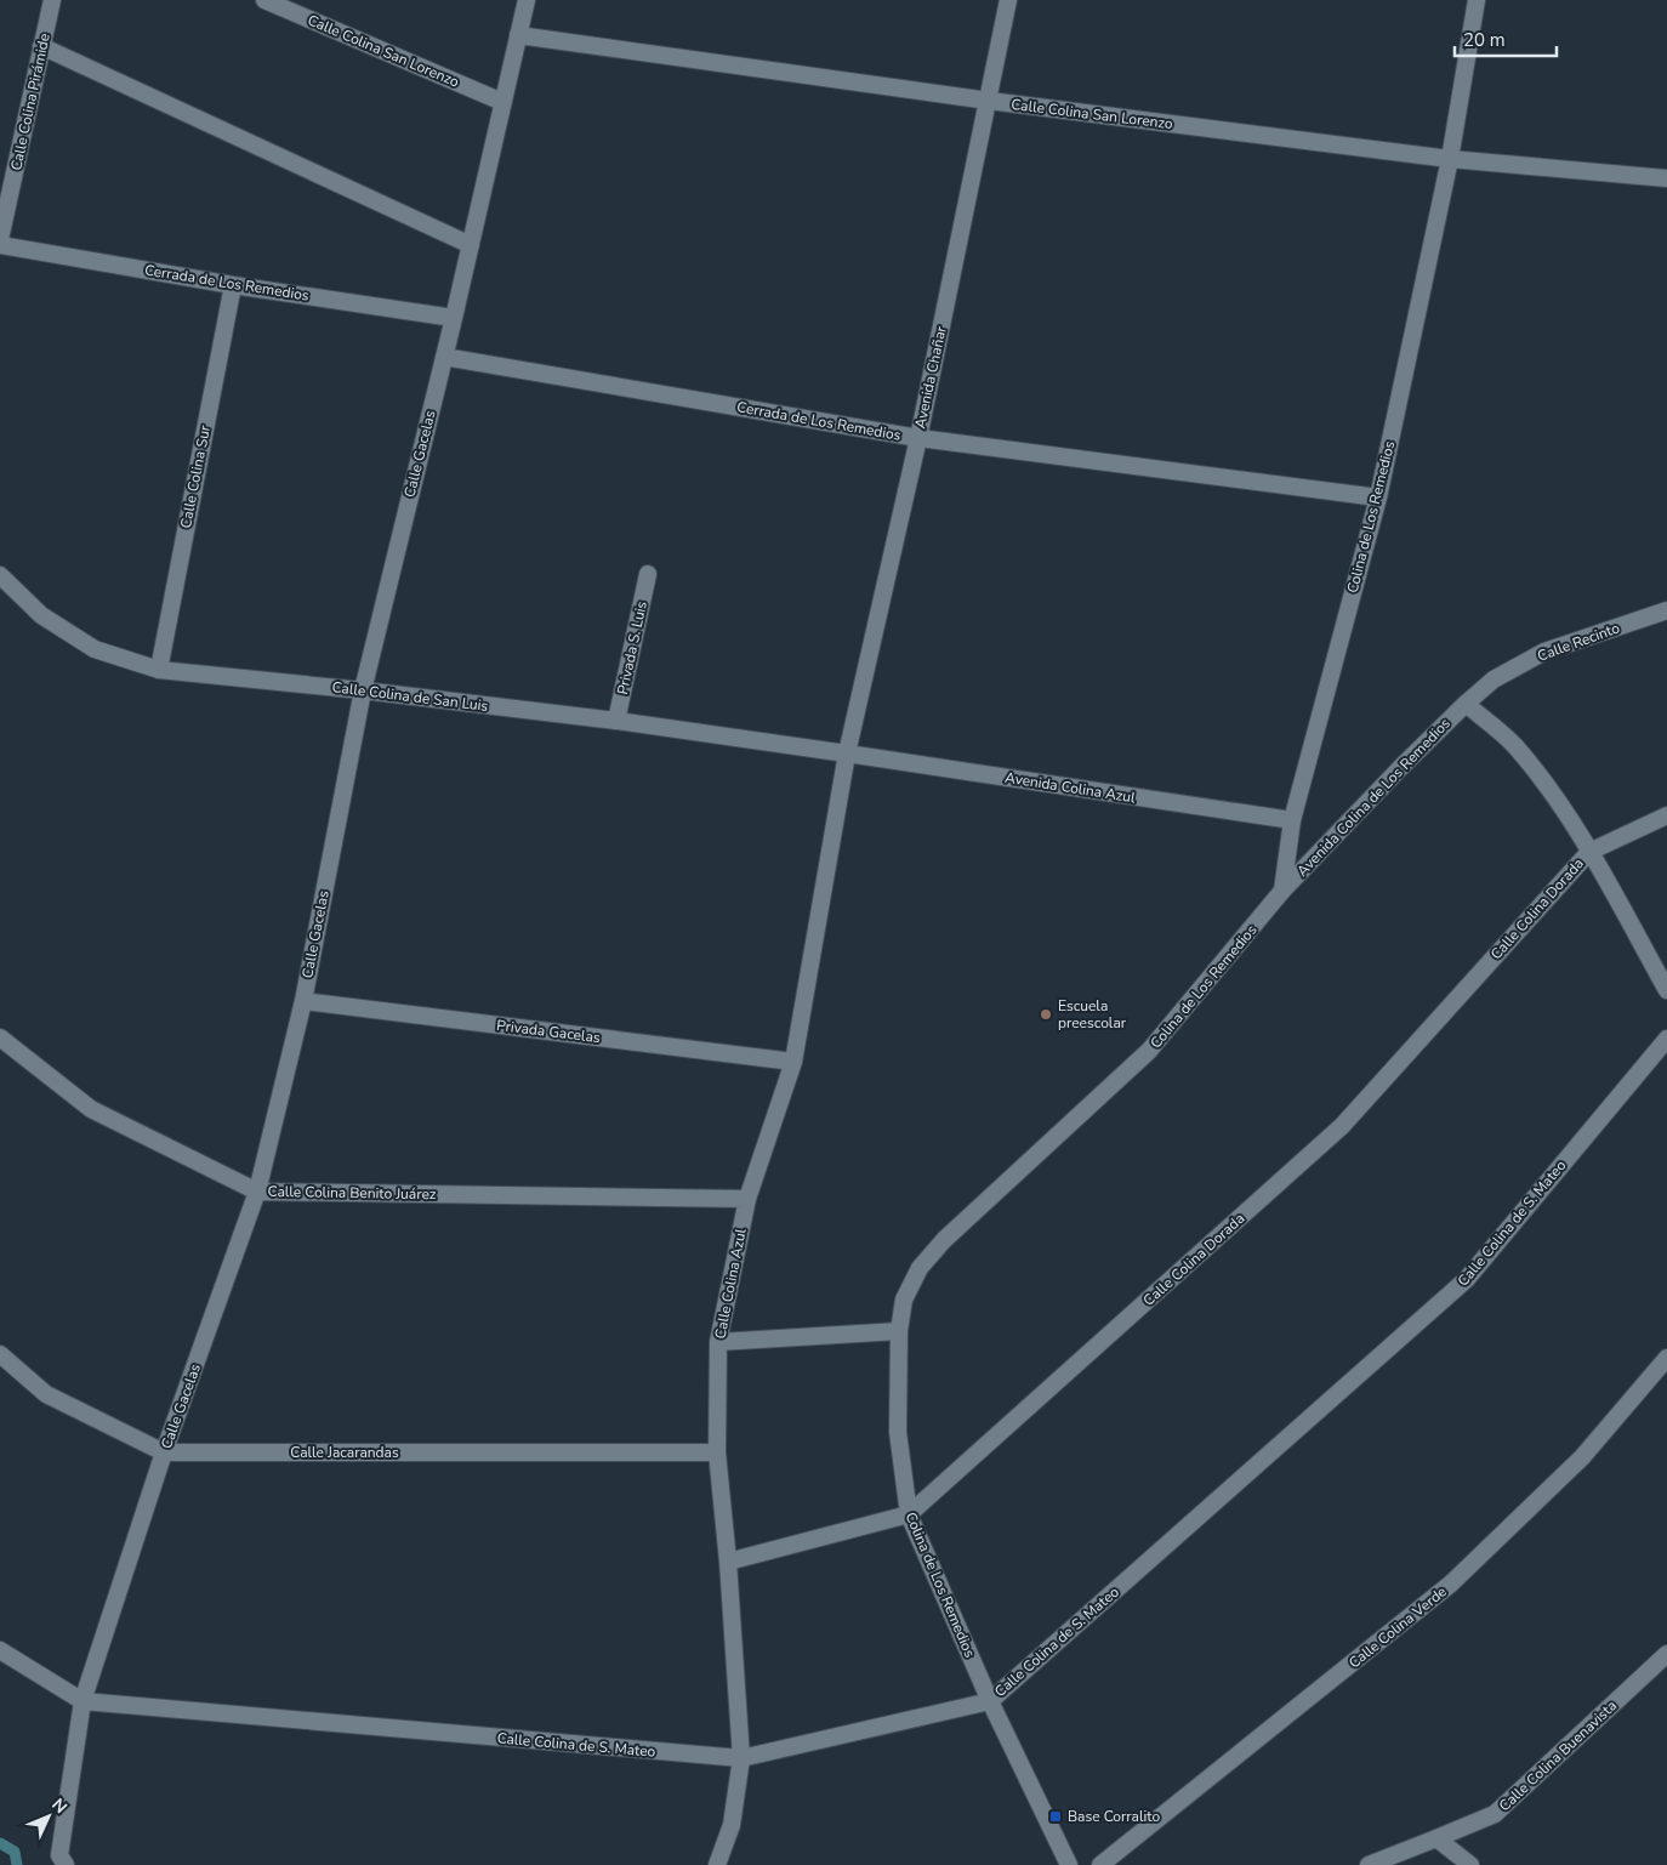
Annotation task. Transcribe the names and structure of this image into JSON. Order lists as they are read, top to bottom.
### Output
{
  "streets": {
    "street": [
      "Calle Colina San Lorenzo",
      "Calle Colina Pirámide",
      "Cerrada de Los Remedios",
      "Avenida Chañar",
      "Calle Gacelas",
      "Calle Colina Sur",
      "Colina de Los Remedios",
      "Calle Recinto",
      "Privada S. Luis",
      "Calle Colina de San Luis",
      "Avenida Colina Azul",
      "Avenida Colina de Los Remedios",
      "Calle Colina Dorada",
      "Privada Gacelas",
      "Calle Colina Benito Juárez",
      "Calle Colina de S. Mateo",
      "Calle Colina Azul",
      "Calle Jacarandas",
      "Calle Colina Verde",
      "Calle Colina Buenavista"
    ]
  },
  "crossings": [
    ["Calle Colina San Lorenzo", "Avenida Chañar"],
    ["Calle Colina San Lorenzo", "Calle Gacelas"],
    ["Calle Colina San Lorenzo", "Colina de Los Remedios"],
    ["Cerrada de Los Remedios", "Avenida Chañar"],
    ["Cerrada de Los Remedios", "Calle Gacelas"],
    ["Cerrada de Los Remedios", "Calle Colina Sur"],
    ["Cerrada de Los Remedios", "Colina de Los Remedios"],
    ["Avenida Chañar", "Calle Colina de San Luis"],
    ["Avenida Chañar", "Avenida Colina Azul"],
    ["Avenida Chañar", "Calle Colina Azul"],
    ["Calle Gacelas", "Calle Colina de San Luis"],
    ["Calle Gacelas", "Privada Gacelas"],
    ["Calle Gacelas", "Calle Colina Benito Juárez"],
    ["Calle Gacelas", "Calle Colina de S. Mateo"],
    ["Calle Gacelas", "Calle Jacarandas"],
    ["Calle Colina Sur", "Calle Colina de San Luis"],
    ["Colina de Los Remedios", "Avenida Colina Azul"],
    ["Colina de Los Remedios", "Avenida Colina de Los Remedios"],
    ["Colina de Los Remedios", "Calle Colina Dorada"],
    ["Colina de Los Remedios", "Calle Colina de S. Mateo"],
    ["Calle Recinto", "Avenida Colina de Los Remedios"],
    ["Privada S. Luis", "Calle Colina de San Luis"],
    ["Calle Colina de San Luis", "Avenida Colina Azul"],
    ["Calle Colina de San Luis", "Calle Colina Azul"],
    ["Avenida Colina Azul", "Calle Colina Azul"],
    ["Calle Colina Dorada", "Calle Colina Azul"],
    ["Privada Gacelas", "Calle Colina Azul"],
    ["Calle Colina Benito Juárez", "Calle Colina Azul"],
    ["Calle Colina de S. Mateo", "Calle Colina Azul"],
    ["Calle Colina Azul", "Calle Jacarandas"]
  ],
  "places": {
    "other": ["Escuela preescolar"],
    "transit": ["Base Corralito"]
  },
  "scale_bar": "20 m",
  "north": "top right"
}
